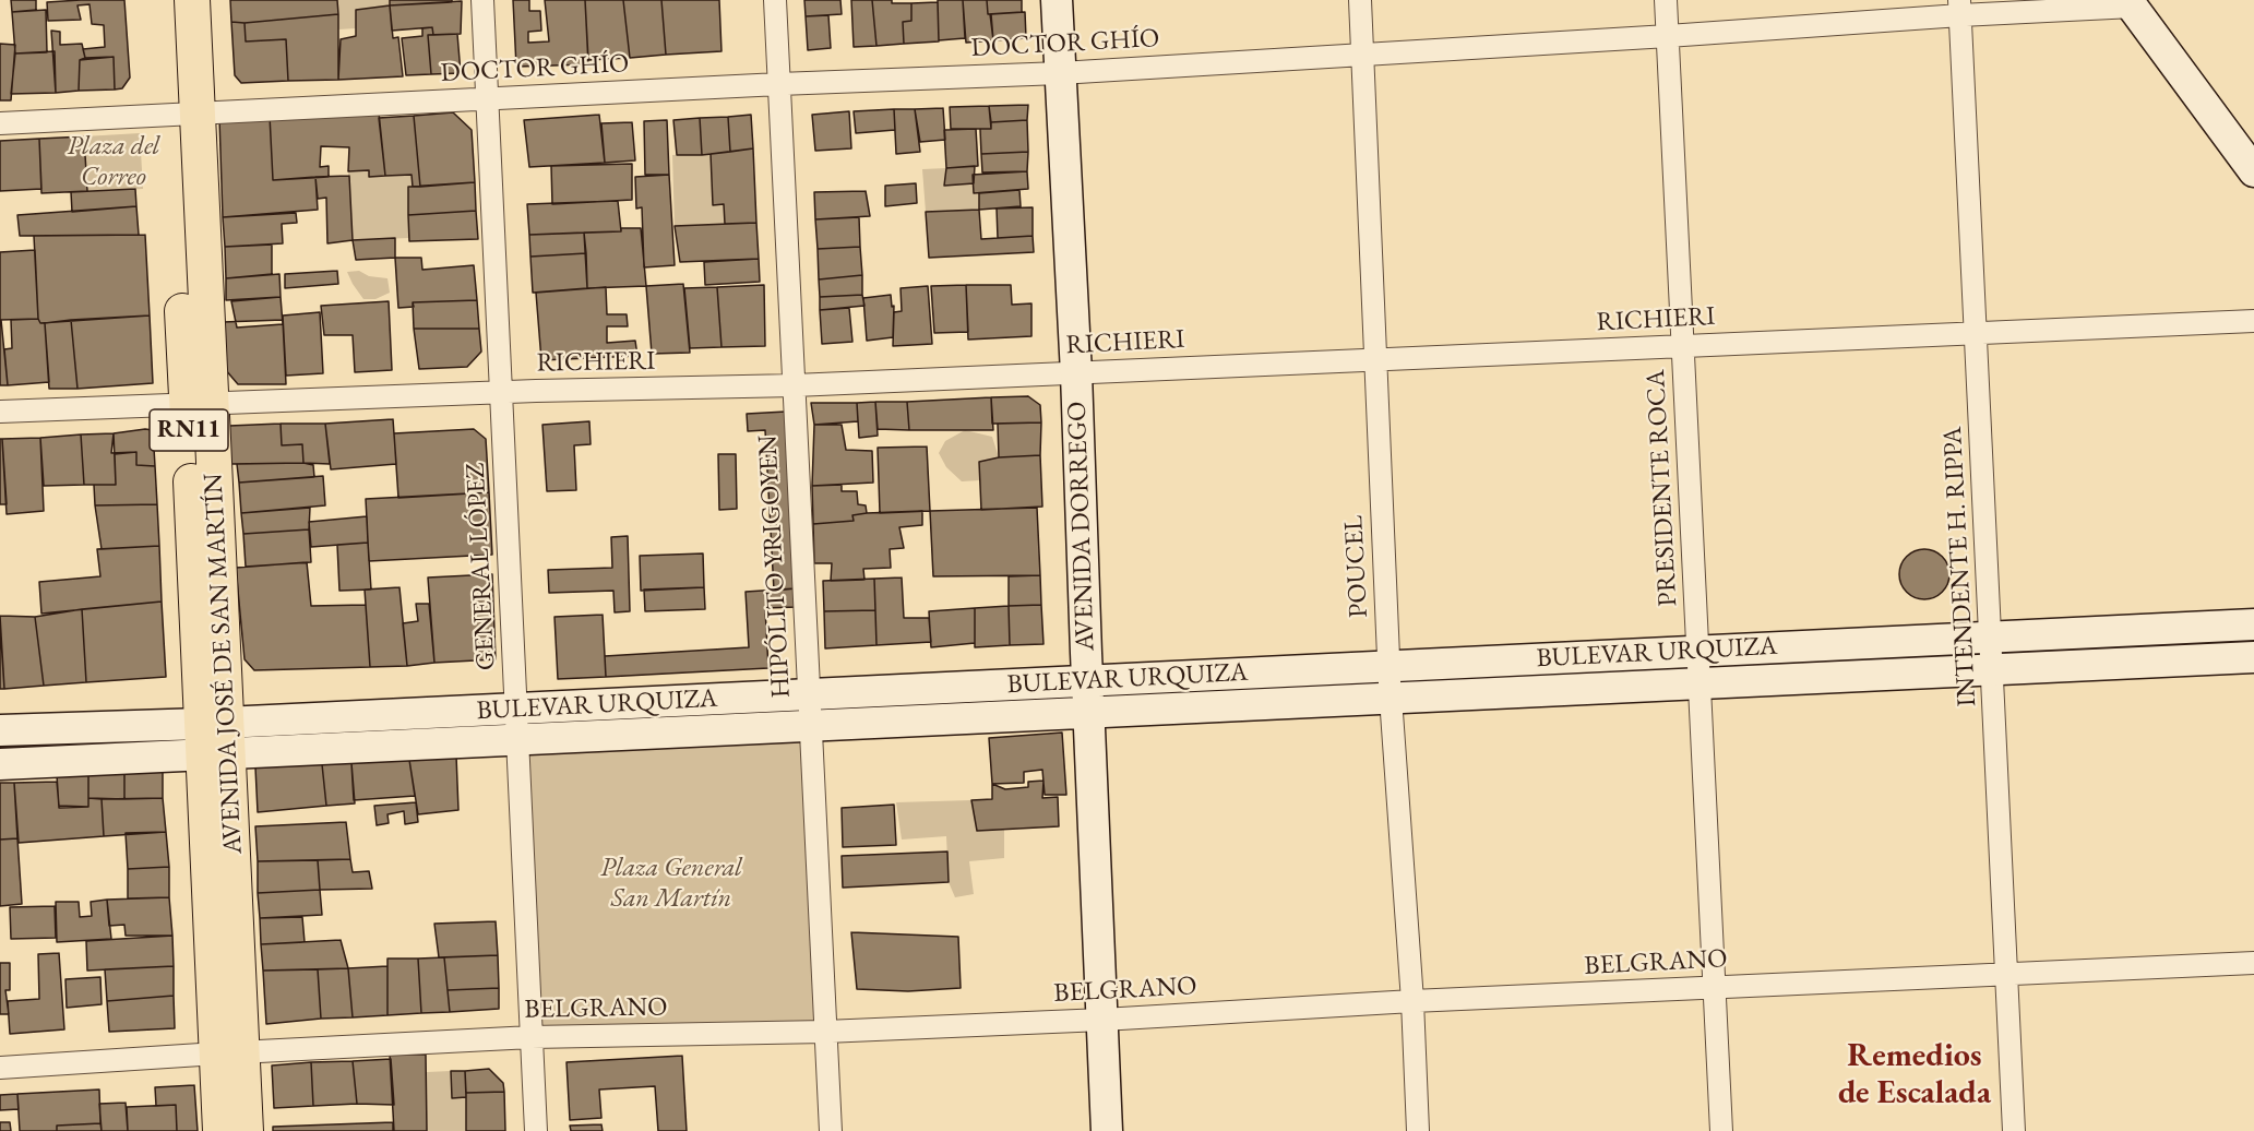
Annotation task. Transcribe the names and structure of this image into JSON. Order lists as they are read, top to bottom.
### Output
{
  "streets": {
    "main road": [
      "RN11",
      "AVENIDA DORREGO",
      "BULEVAR URQUIZA",
      "AVENIDA JOSÉ DE SAN MARTÍN"
    ],
    "street": [
      "DOCTOR GHÍO",
      "RICHIERI",
      "PRESIDENTE ROCA",
      "GENERAL LÓPEZ",
      "HIPÓLITO YRIGOYEN",
      "POUCEL",
      "INTENDENTE H. RIPPA",
      "BELGRANO"
    ]
  },
  "crossings": [
    ["DOCTOR GHÍO", "PRESIDENTE ROCA"],
    ["DOCTOR GHÍO", "AVENIDA DORREGO"],
    ["DOCTOR GHÍO", "GENERAL LÓPEZ"],
    ["DOCTOR GHÍO", "HIPÓLITO YRIGOYEN"],
    ["DOCTOR GHÍO", "POUCEL"],
    ["DOCTOR GHÍO", "INTENDENTE H. RIPPA"],
    ["DOCTOR GHÍO", "AVENIDA JOSÉ DE SAN MARTÍN"],
    ["RICHIERI", "PRESIDENTE ROCA"],
    ["RICHIERI", "AVENIDA DORREGO"],
    ["RICHIERI", "GENERAL LÓPEZ"],
    ["RICHIERI", "HIPÓLITO YRIGOYEN"],
    ["RICHIERI", "POUCEL"],
    ["RICHIERI", "INTENDENTE H. RIPPA"],
    ["RICHIERI", "AVENIDA JOSÉ DE SAN MARTÍN"],
    ["PRESIDENTE ROCA", "BULEVAR URQUIZA"],
    ["PRESIDENTE ROCA", "BELGRANO"],
    ["AVENIDA DORREGO", "BULEVAR URQUIZA"],
    ["AVENIDA DORREGO", "BELGRANO"],
    ["GENERAL LÓPEZ", "BULEVAR URQUIZA"],
    ["GENERAL LÓPEZ", "BELGRANO"],
    ["HIPÓLITO YRIGOYEN", "BULEVAR URQUIZA"],
    ["HIPÓLITO YRIGOYEN", "BELGRANO"],
    ["POUCEL", "BULEVAR URQUIZA"],
    ["POUCEL", "BELGRANO"],
    ["INTENDENTE H. RIPPA", "BULEVAR URQUIZA"],
    ["INTENDENTE H. RIPPA", "BELGRANO"],
    ["BULEVAR URQUIZA", "AVENIDA JOSÉ DE SAN MARTÍN"],
    ["AVENIDA JOSÉ DE SAN MARTÍN", "BELGRANO"]
  ],
  "districts": ["Remedios de Escalada"],
  "parks": ["Plaza del Correo", "Plaza General San Martín"]
}
